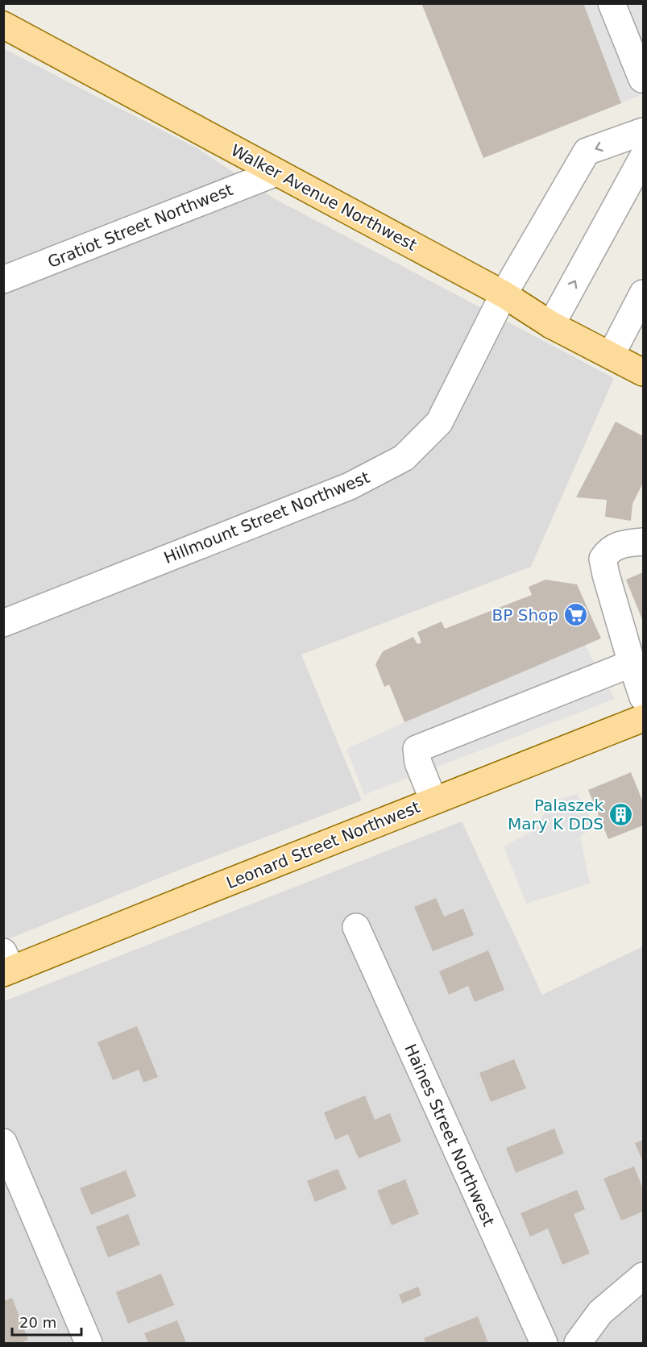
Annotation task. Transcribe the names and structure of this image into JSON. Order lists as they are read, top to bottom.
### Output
{
  "streets": {
    "main road": ["Walker Avenue Northwest", "Leonard Street Northwest"],
    "street": ["Gratiot Street Northwest", "Hillmount Street Northwest", "Haines Street Northwest"]
  },
  "crossings": [
    ["Walker Avenue Northwest", "Gratiot Street Northwest"],
    ["Walker Avenue Northwest", "Hillmount Street Northwest"]
  ],
  "places": {
    "supermarket": ["BP Shop"],
    "building": ["Palaszek Mary K DDS"]
  },
  "scale_bar": "20 m"
}
